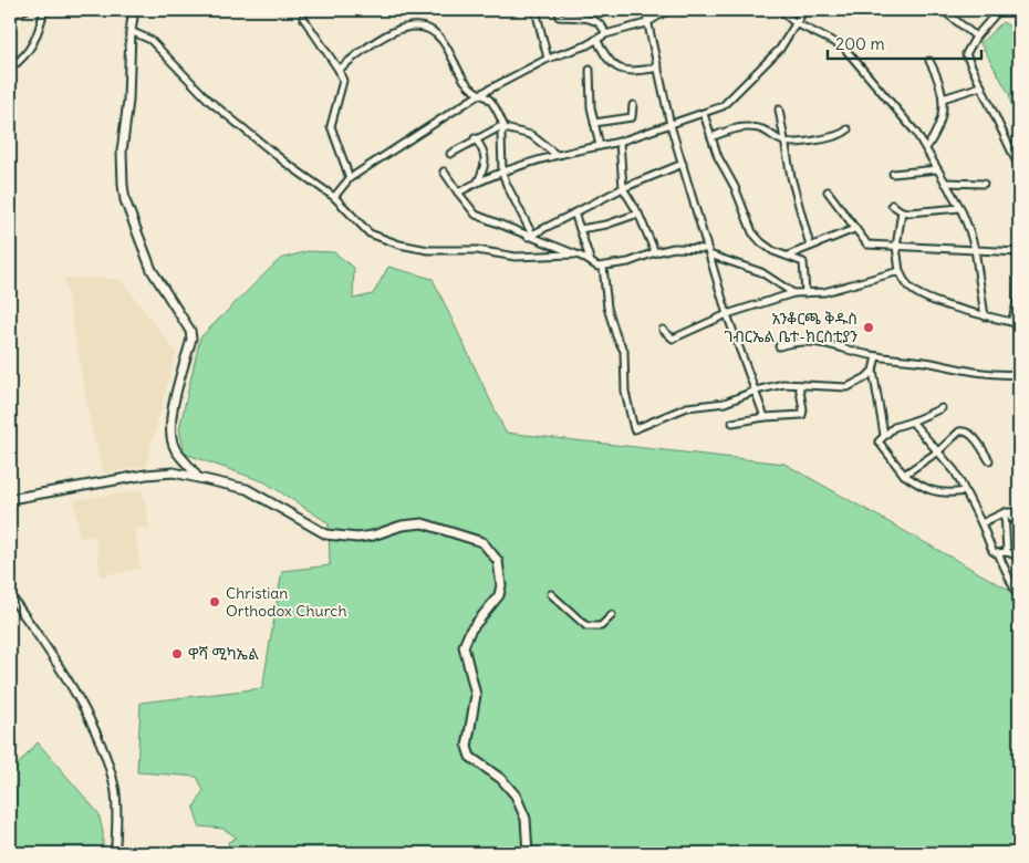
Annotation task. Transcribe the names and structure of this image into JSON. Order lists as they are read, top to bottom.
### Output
{
  "places": ["አንቆርጫ ቅዱስ ገብርኤል ቤተ-ክርስቲያን", "Christian Orthodox Church", "ዋሻ ሚካኤል"],
  "scale_bar": "200 m"
}
